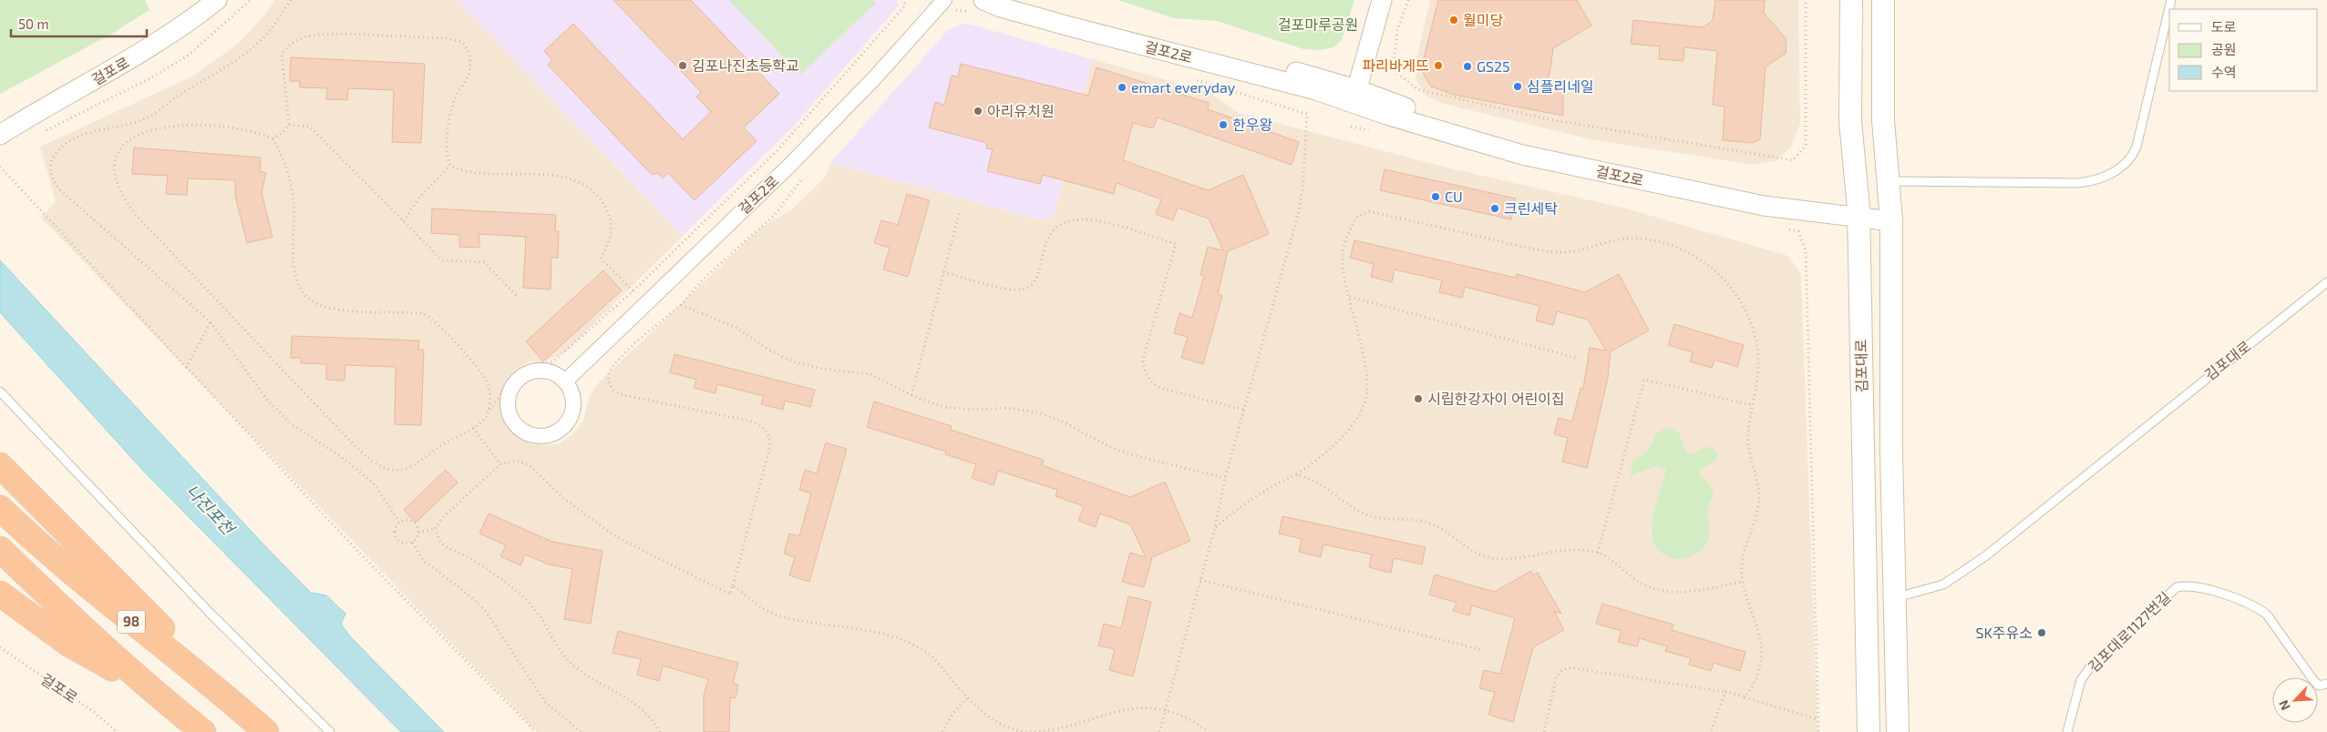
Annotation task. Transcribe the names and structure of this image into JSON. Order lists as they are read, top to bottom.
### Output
{
  "streets": {
    "highway": ["98"],
    "main road": ["김포대로"],
    "street": ["걸포2로", "걸포로"],
    "lane": ["김포대로1127번길"]
  },
  "crossings": [
    ["걸포2로", "김포대로"]
  ],
  "water": ["나진포천"],
  "parks": ["걸포마루공원"],
  "places": [
    "월미당",
    "김포나진초등학교",
    "파리바게뜨",
    "GS25",
    "심플리네일",
    "emart everyday",
    "아리유치원",
    "한우왕",
    "CU",
    "크린세탁",
    "시립한강자이 어린이집",
    "SK주유소"
  ],
  "legend": ["도로", "공원", "수역"],
  "scale_bar": "50 m",
  "north": "bottom left"
}
